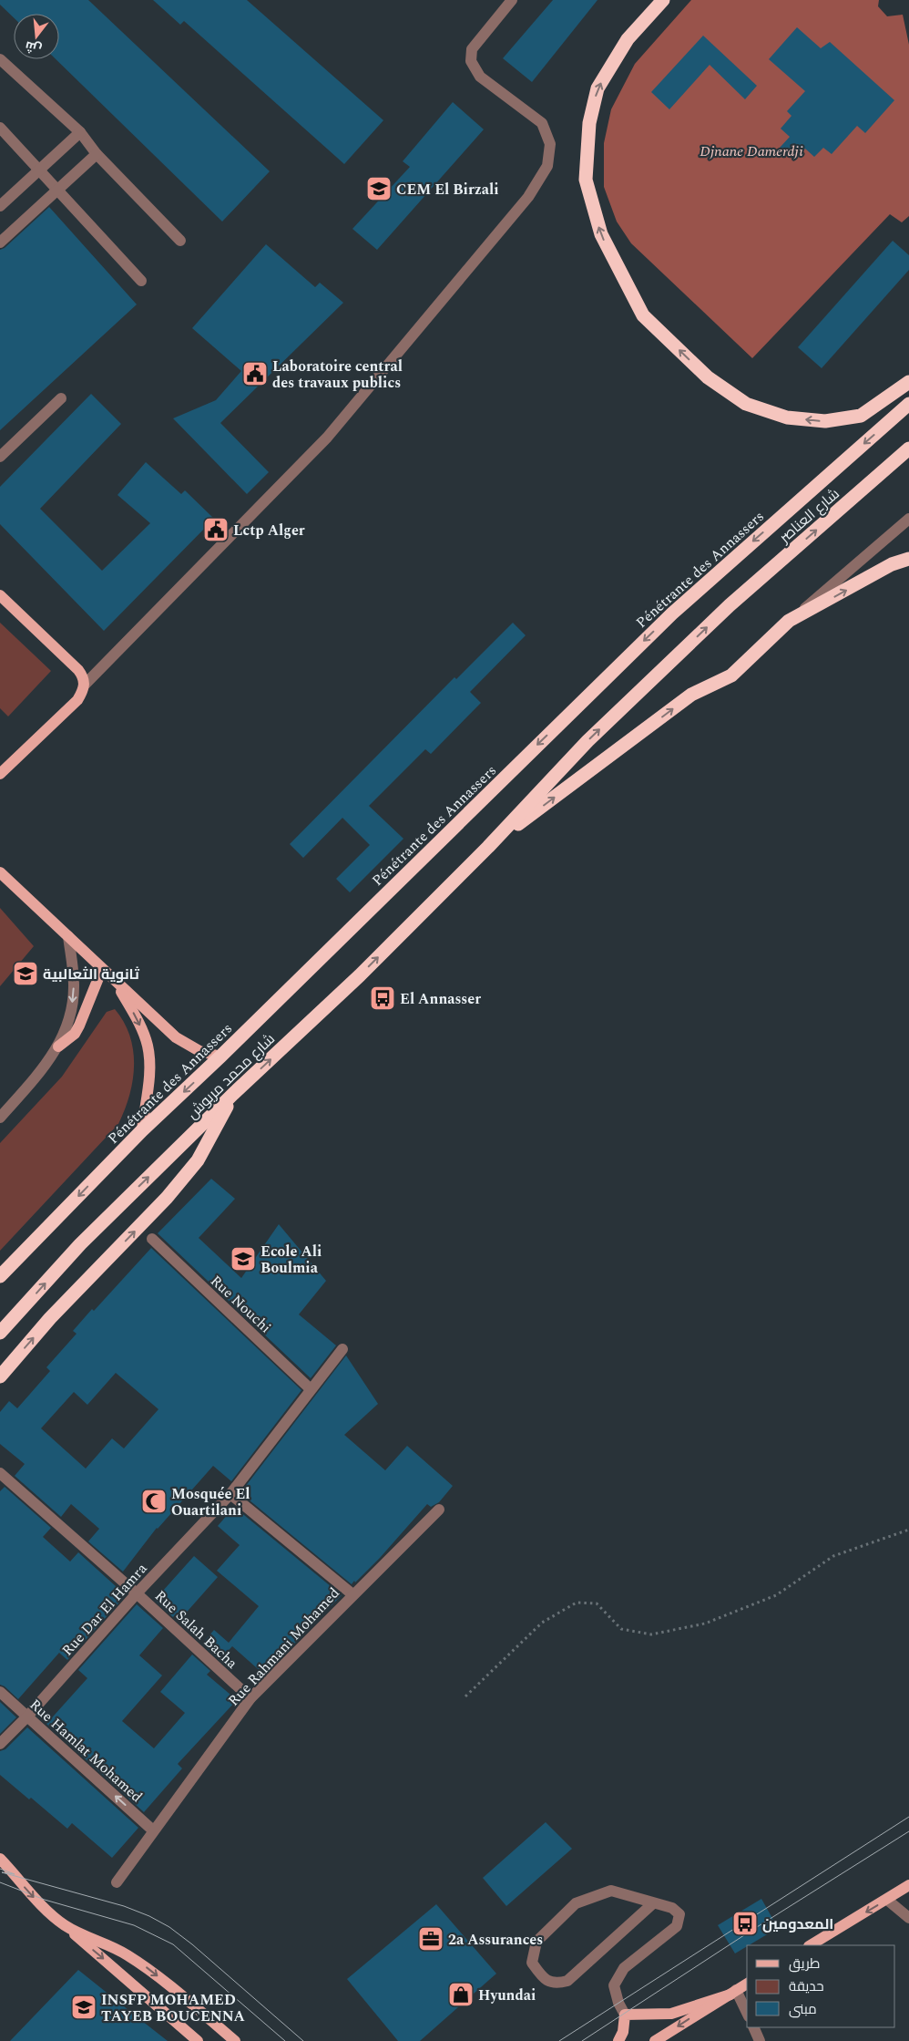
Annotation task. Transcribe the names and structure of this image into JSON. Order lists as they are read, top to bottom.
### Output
{
  "streets": {
    "highway": ["شارع العناصر", "Pénétrante des Annassers", "شارع محمد مربوش"],
    "street": [
      "Rue Nouchi",
      "Rue Dar El Hamra",
      "Rue Salah Bacha",
      "Rue Rahmani Mohamed",
      "Rue Hamlat Mohamed"
    ]
  },
  "crossings": [
    ["شارع العناصر", "شارع محمد مربوش"],
    ["Rue Nouchi", "Rue Dar El Hamra"],
    ["Rue Dar El Hamra", "Rue Salah Bacha"],
    ["Rue Dar El Hamra", "Rue Hamlat Mohamed"],
    ["Rue Salah Bacha", "Rue Rahmani Mohamed"],
    ["Rue Rahmani Mohamed", "Rue Hamlat Mohamed"]
  ],
  "one_way": ["Rue Hamlat Mohamed"],
  "parks": ["Djnane Damerdji"],
  "places": {
    "school or university": [
      "CEM El Birzali",
      "ثانوية الثعالبية",
      "Ecole Ali Boulmia",
      "INSFP MOHAMED TAYEB BOUCENNA"
    ],
    "public building": ["Laboratoire central des travaux publics", "Lctp Alger"],
    "bus stop": ["El Annasser", "المعدومين"],
    "mosque": ["Mosquée El Ouartilani"],
    "office": ["2a Assurances"],
    "shop": ["Hyundai"]
  },
  "legend": ["طريق", "حديقة", "مبنى"],
  "north": "bottom"
}
